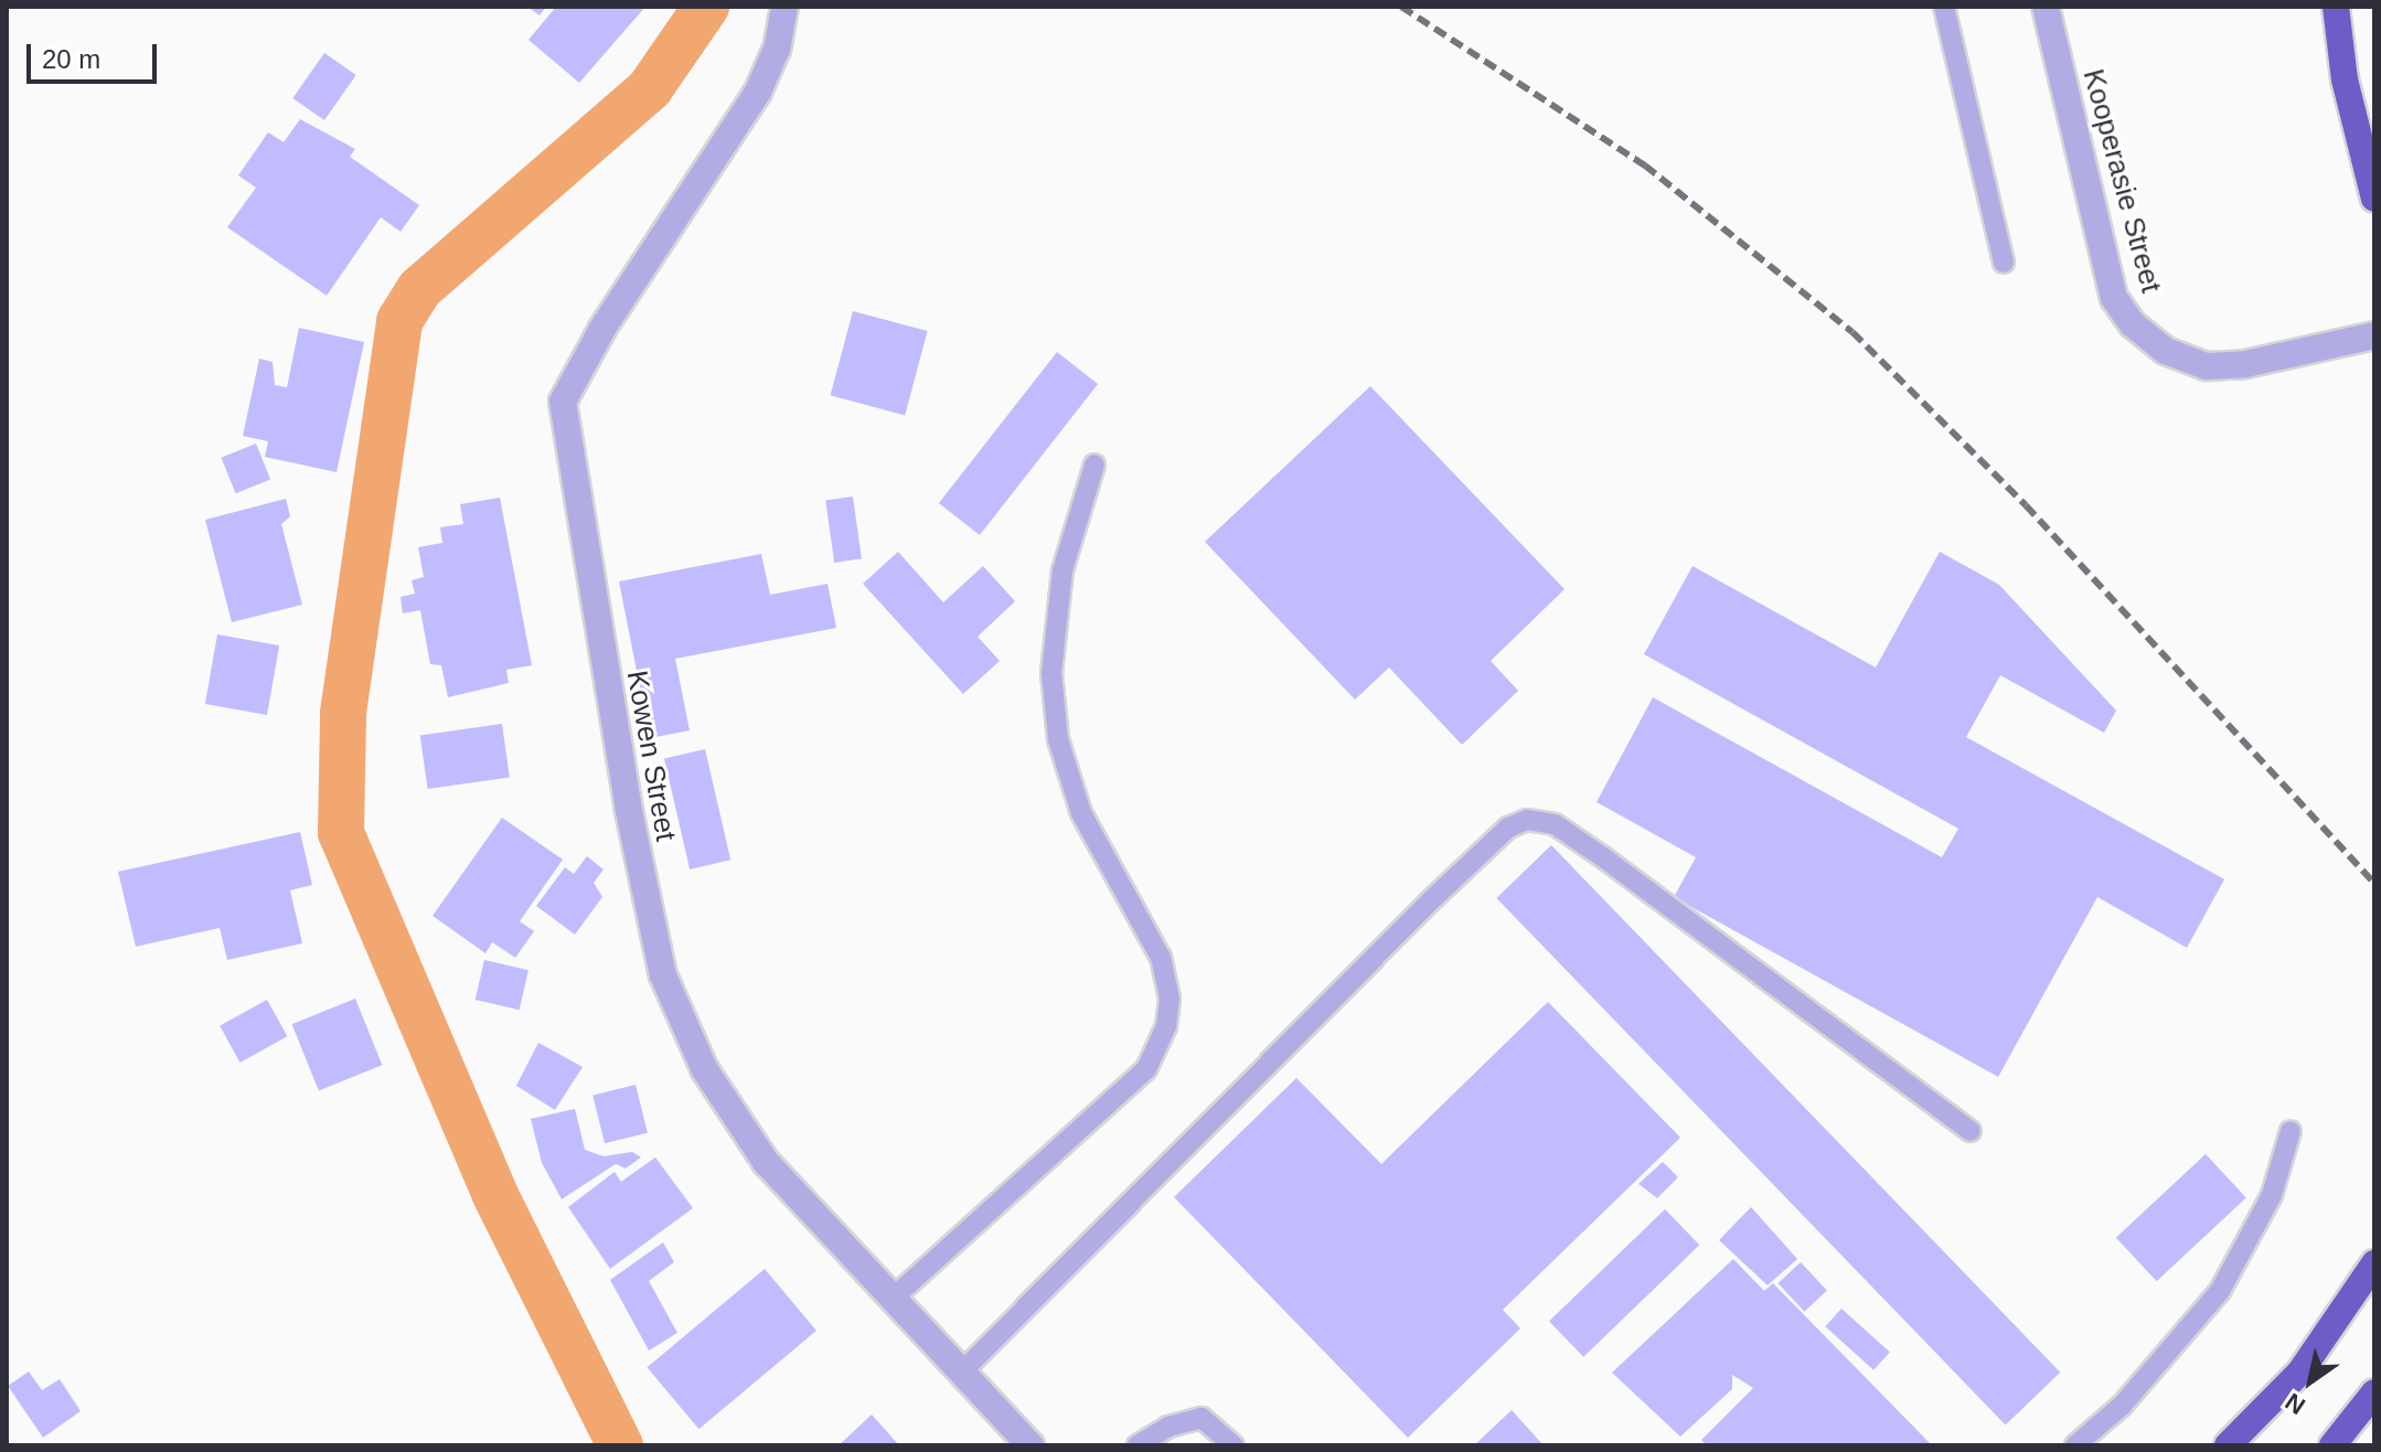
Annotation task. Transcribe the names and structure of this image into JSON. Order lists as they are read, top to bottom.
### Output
{
  "streets": {
    "street": ["Kooperasie Street", "Kowen Street"]
  },
  "scale_bar": "20 m",
  "north": "bottom left"
}
